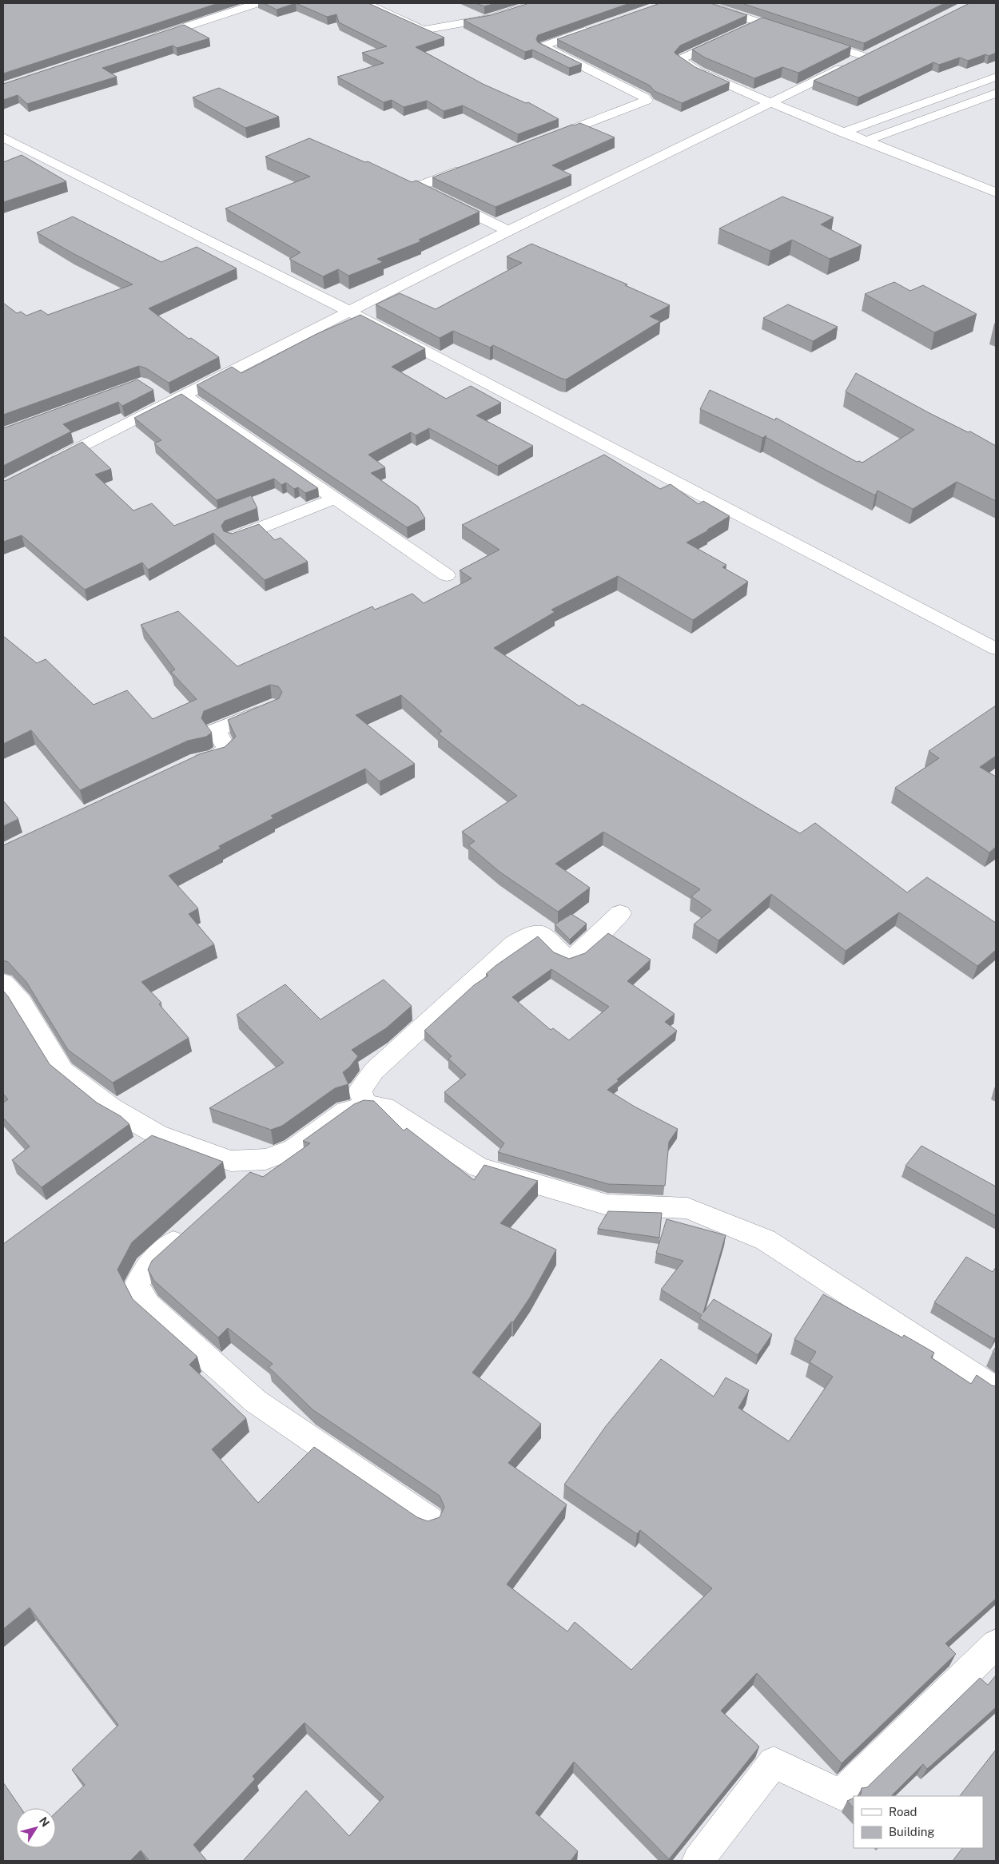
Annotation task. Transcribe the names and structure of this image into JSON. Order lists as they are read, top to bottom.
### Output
{
  "legend": ["Road", "Building"],
  "north": "top right"
}
